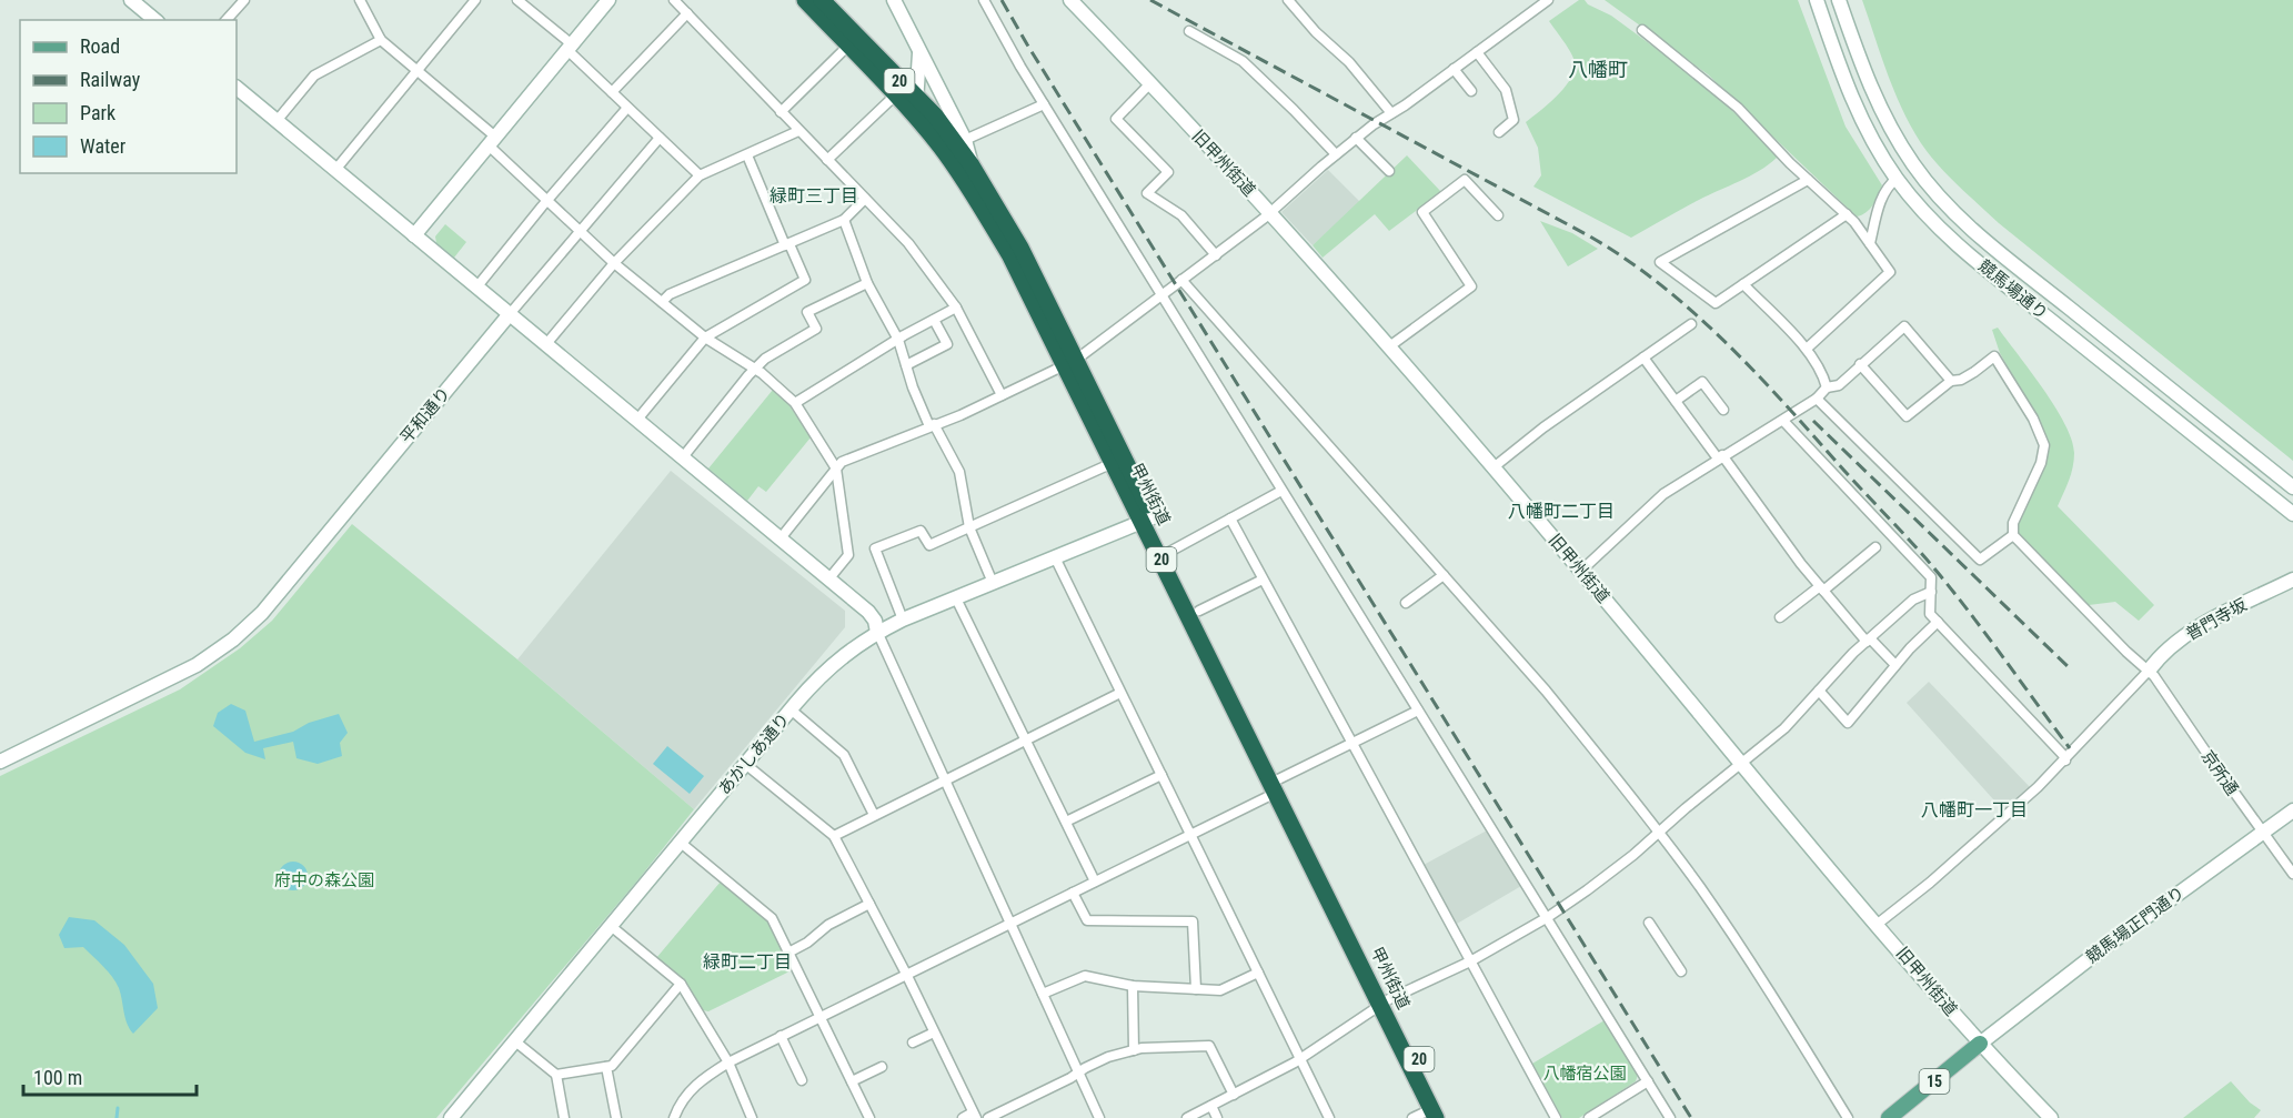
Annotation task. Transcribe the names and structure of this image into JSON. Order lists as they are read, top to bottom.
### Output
{
  "streets": {
    "highway": ["20", "甲州街道"],
    "main road": ["15"],
    "street": [
      "旧甲州街道",
      "競馬場通り",
      "平和通り",
      "普門寺坂",
      "あかしあ通り",
      "京所通",
      "競馬場正門通り"
    ]
  },
  "crossings": [
    ["旧甲州街道", "競馬場正門通り"],
    ["旧甲州街道", "15"],
    ["甲州街道", "あかしあ通り"],
    ["普門寺坂", "京所通"],
    ["京所通", "競馬場正門通り"],
    ["競馬場正門通り", "15"]
  ],
  "districts": [
    "八幡町",
    "緑町三丁目",
    "八幡町二丁目",
    "八幡町一丁目",
    "緑町二丁目"
  ],
  "parks": ["府中の森公園", "八幡宿公園"],
  "legend": [
    "Road",
    "Railway",
    "Park",
    "Water"
  ],
  "scale_bar": "100 m"
}
